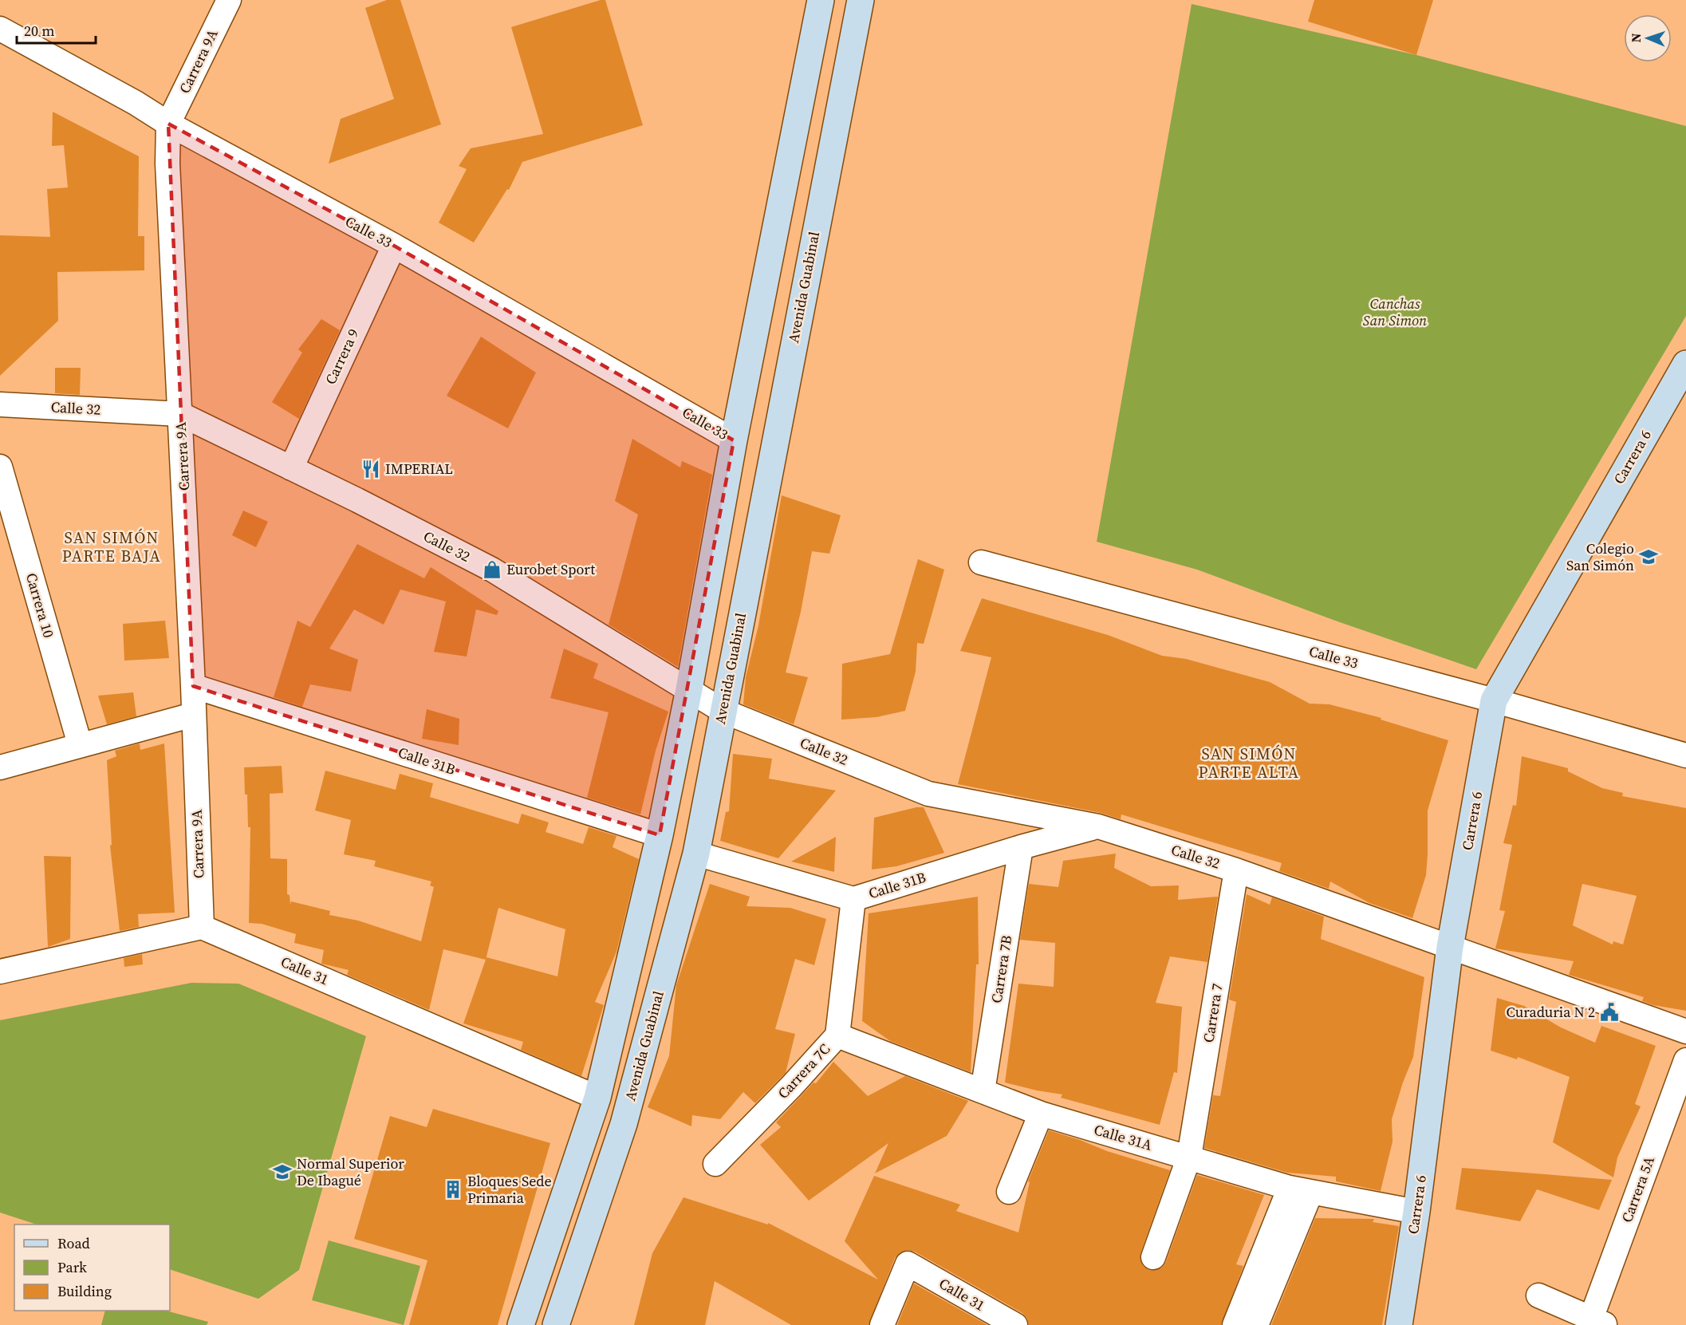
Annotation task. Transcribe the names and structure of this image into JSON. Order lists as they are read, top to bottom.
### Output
{
  "streets": {
    "main road": ["Avenida Guabinal", "Carrera 6"],
    "street": [
      "Carrera 9A",
      "Calle 33",
      "Carrera 9",
      "Calle 32",
      "Carrera 10",
      "Calle 31B",
      "Carrera 7B",
      "Calle 31",
      "Carrera 7",
      "Carrera 7C",
      "Calle 31A",
      "Carrera 5A"
    ]
  },
  "crossings": [
    ["Carrera 9A", "Calle 33"],
    ["Carrera 9A", "Calle 32"],
    ["Carrera 9A", "Calle 31B"],
    ["Carrera 9A", "Calle 31"],
    ["Calle 33", "Carrera 9"],
    ["Calle 33", "Carrera 6"],
    ["Avenida Guabinal", "Calle 32"],
    ["Avenida Guabinal", "Calle 31B"],
    ["Carrera 9", "Calle 32"],
    ["Calle 32", "Carrera 6"],
    ["Calle 32", "Calle 31B"],
    ["Calle 32", "Carrera 7"],
    ["Carrera 6", "Calle 31A"],
    ["Calle 31B", "Carrera 7B"],
    ["Calle 31B", "Carrera 7C"],
    ["Carrera 7B", "Calle 31A"],
    ["Carrera 7", "Calle 31A"],
    ["Carrera 7C", "Calle 31A"]
  ],
  "districts": ["SAN SIMÓN PARTE BAJA", "SAN SIMÓN PARTE ALTA"],
  "parks": ["Canchas San Simon"],
  "places": {
    "restaurant": ["IMPERIAL"],
    "school or university": ["Colegio San Simón", "Normal Superior De Ibagué"],
    "shop": ["Eurobet Sport"],
    "public building": ["Curaduria N 2"],
    "building": ["Bloques Sede Primaria"]
  },
  "legend": ["Road", "Park", "Building"],
  "scale_bar": "20 m",
  "north": "left"
}
